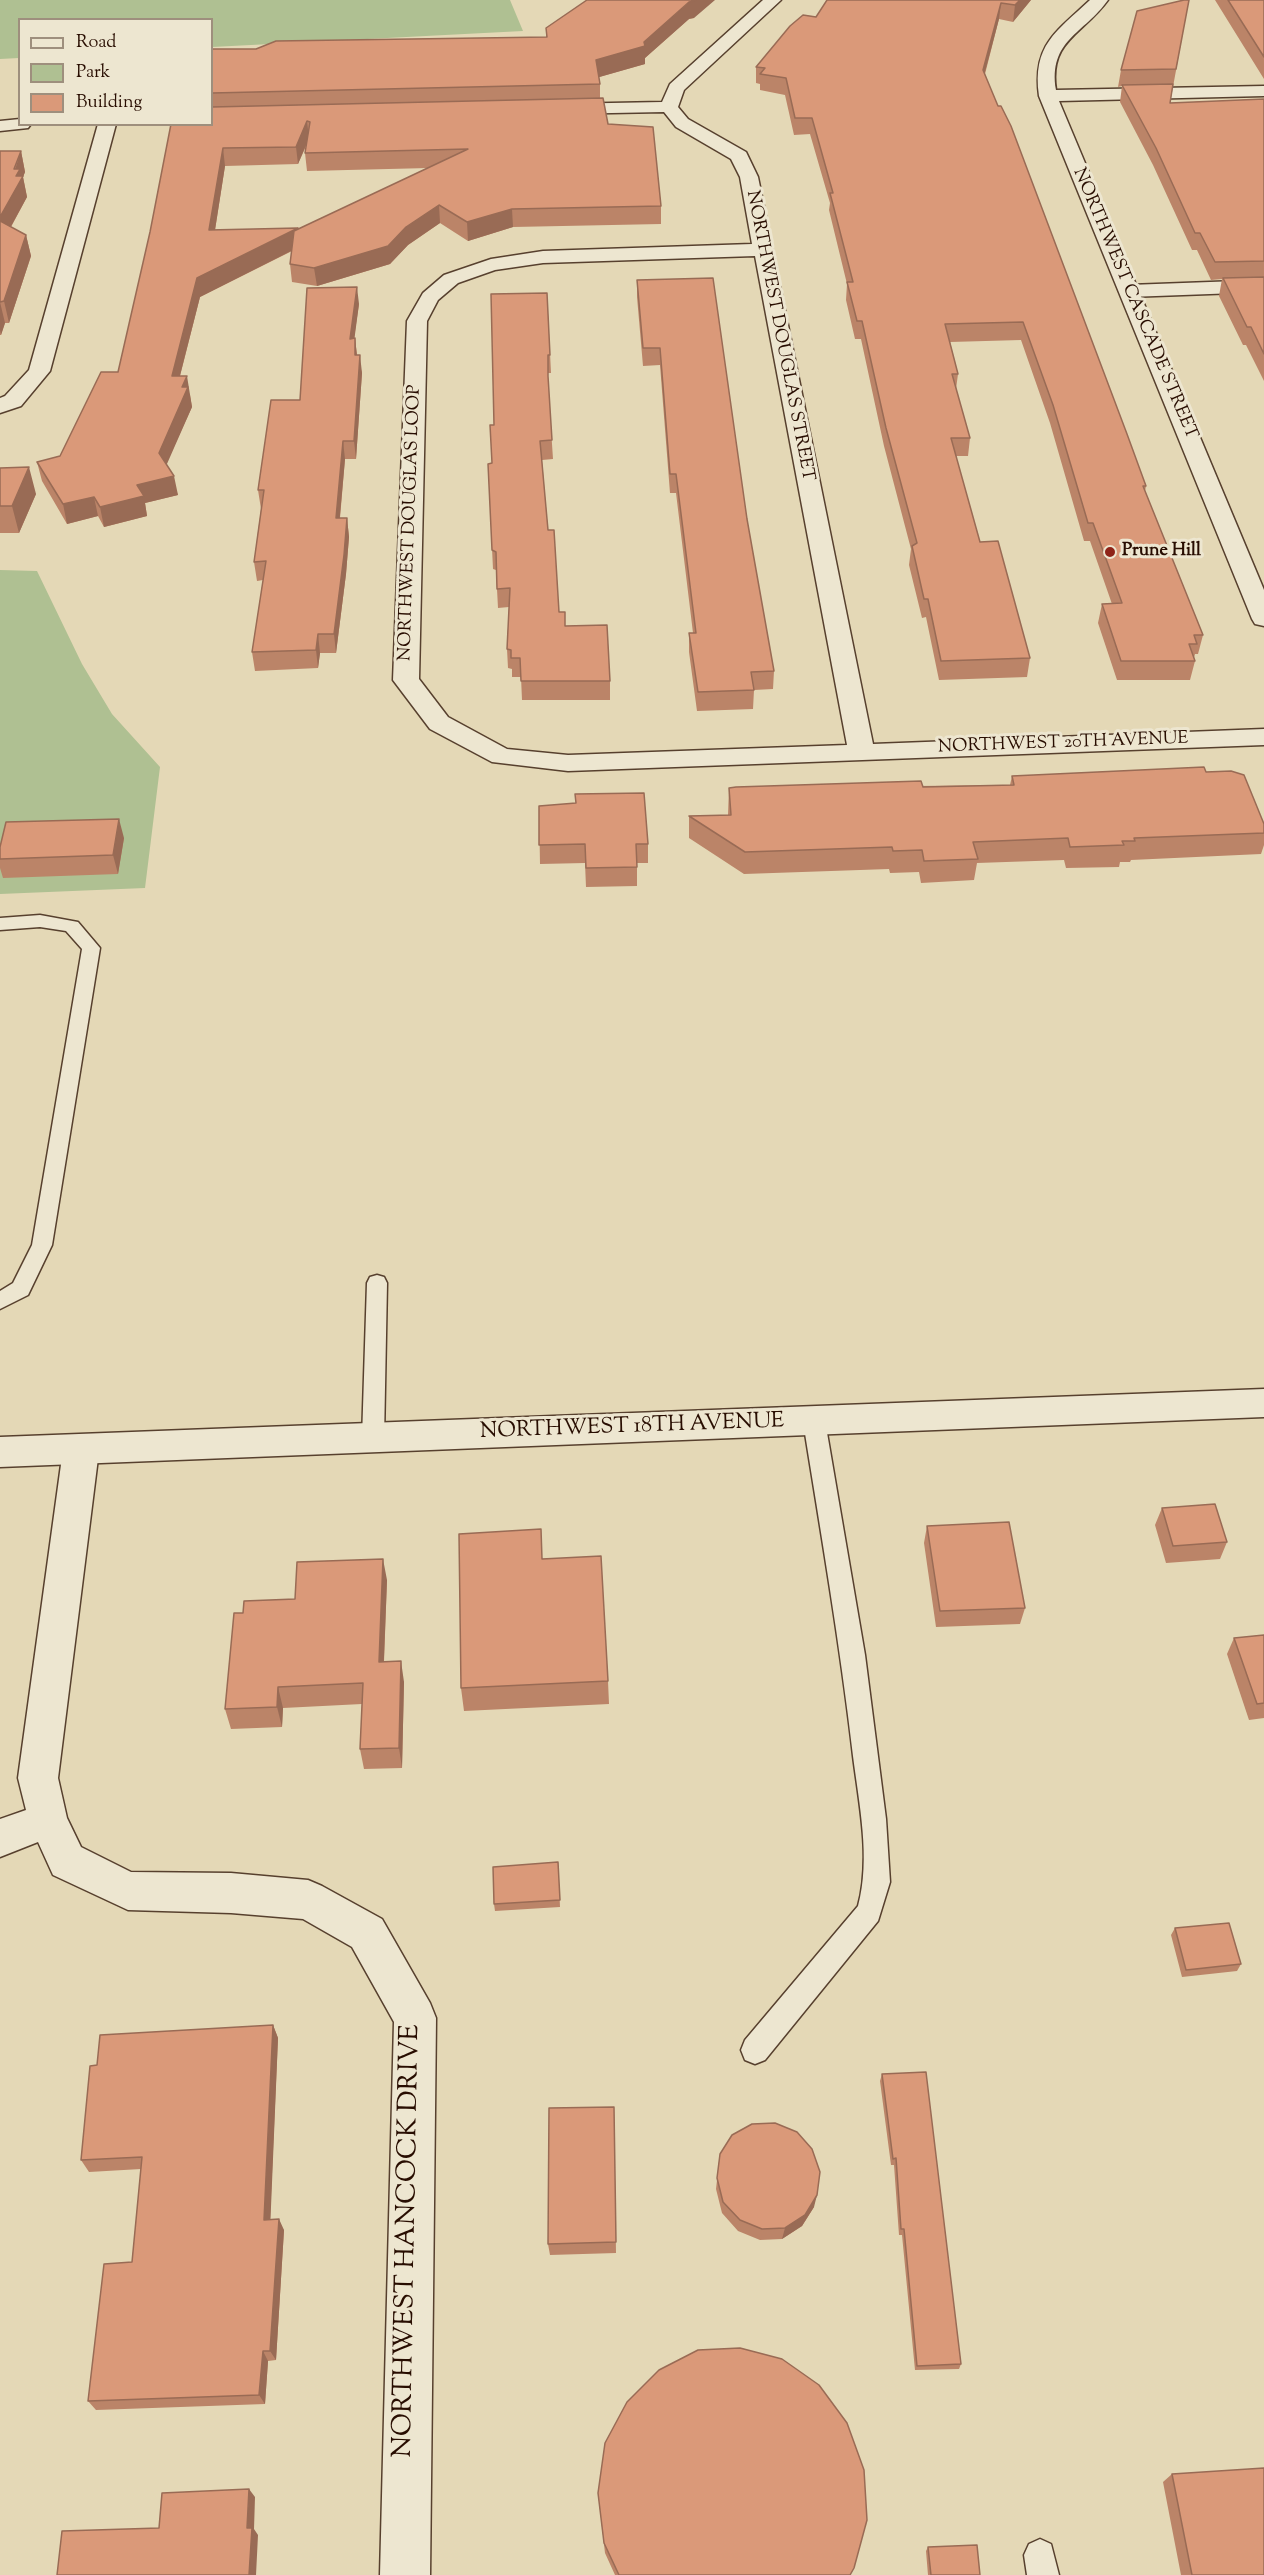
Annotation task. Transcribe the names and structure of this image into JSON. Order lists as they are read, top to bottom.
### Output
{
  "streets": {
    "street": [
      "NORTHWEST CASCADE STREET",
      "NORTHWEST DOUGLAS STREET",
      "NORTHWEST DOUGLAS LOOP",
      "NORTHWEST 20TH AVENUE",
      "NORTHWEST 18TH AVENUE",
      "NORTHWEST HANCOCK DRIVE"
    ]
  },
  "crossings": [
    ["NORTHWEST DOUGLAS STREET", "NORTHWEST DOUGLAS LOOP"],
    ["NORTHWEST DOUGLAS STREET", "NORTHWEST 20TH AVENUE"],
    ["NORTHWEST DOUGLAS LOOP", "NORTHWEST 20TH AVENUE"],
    ["NORTHWEST 18TH AVENUE", "NORTHWEST HANCOCK DRIVE"]
  ],
  "places": ["Prune Hill"],
  "legend": ["Road", "Park", "Building"]
}
